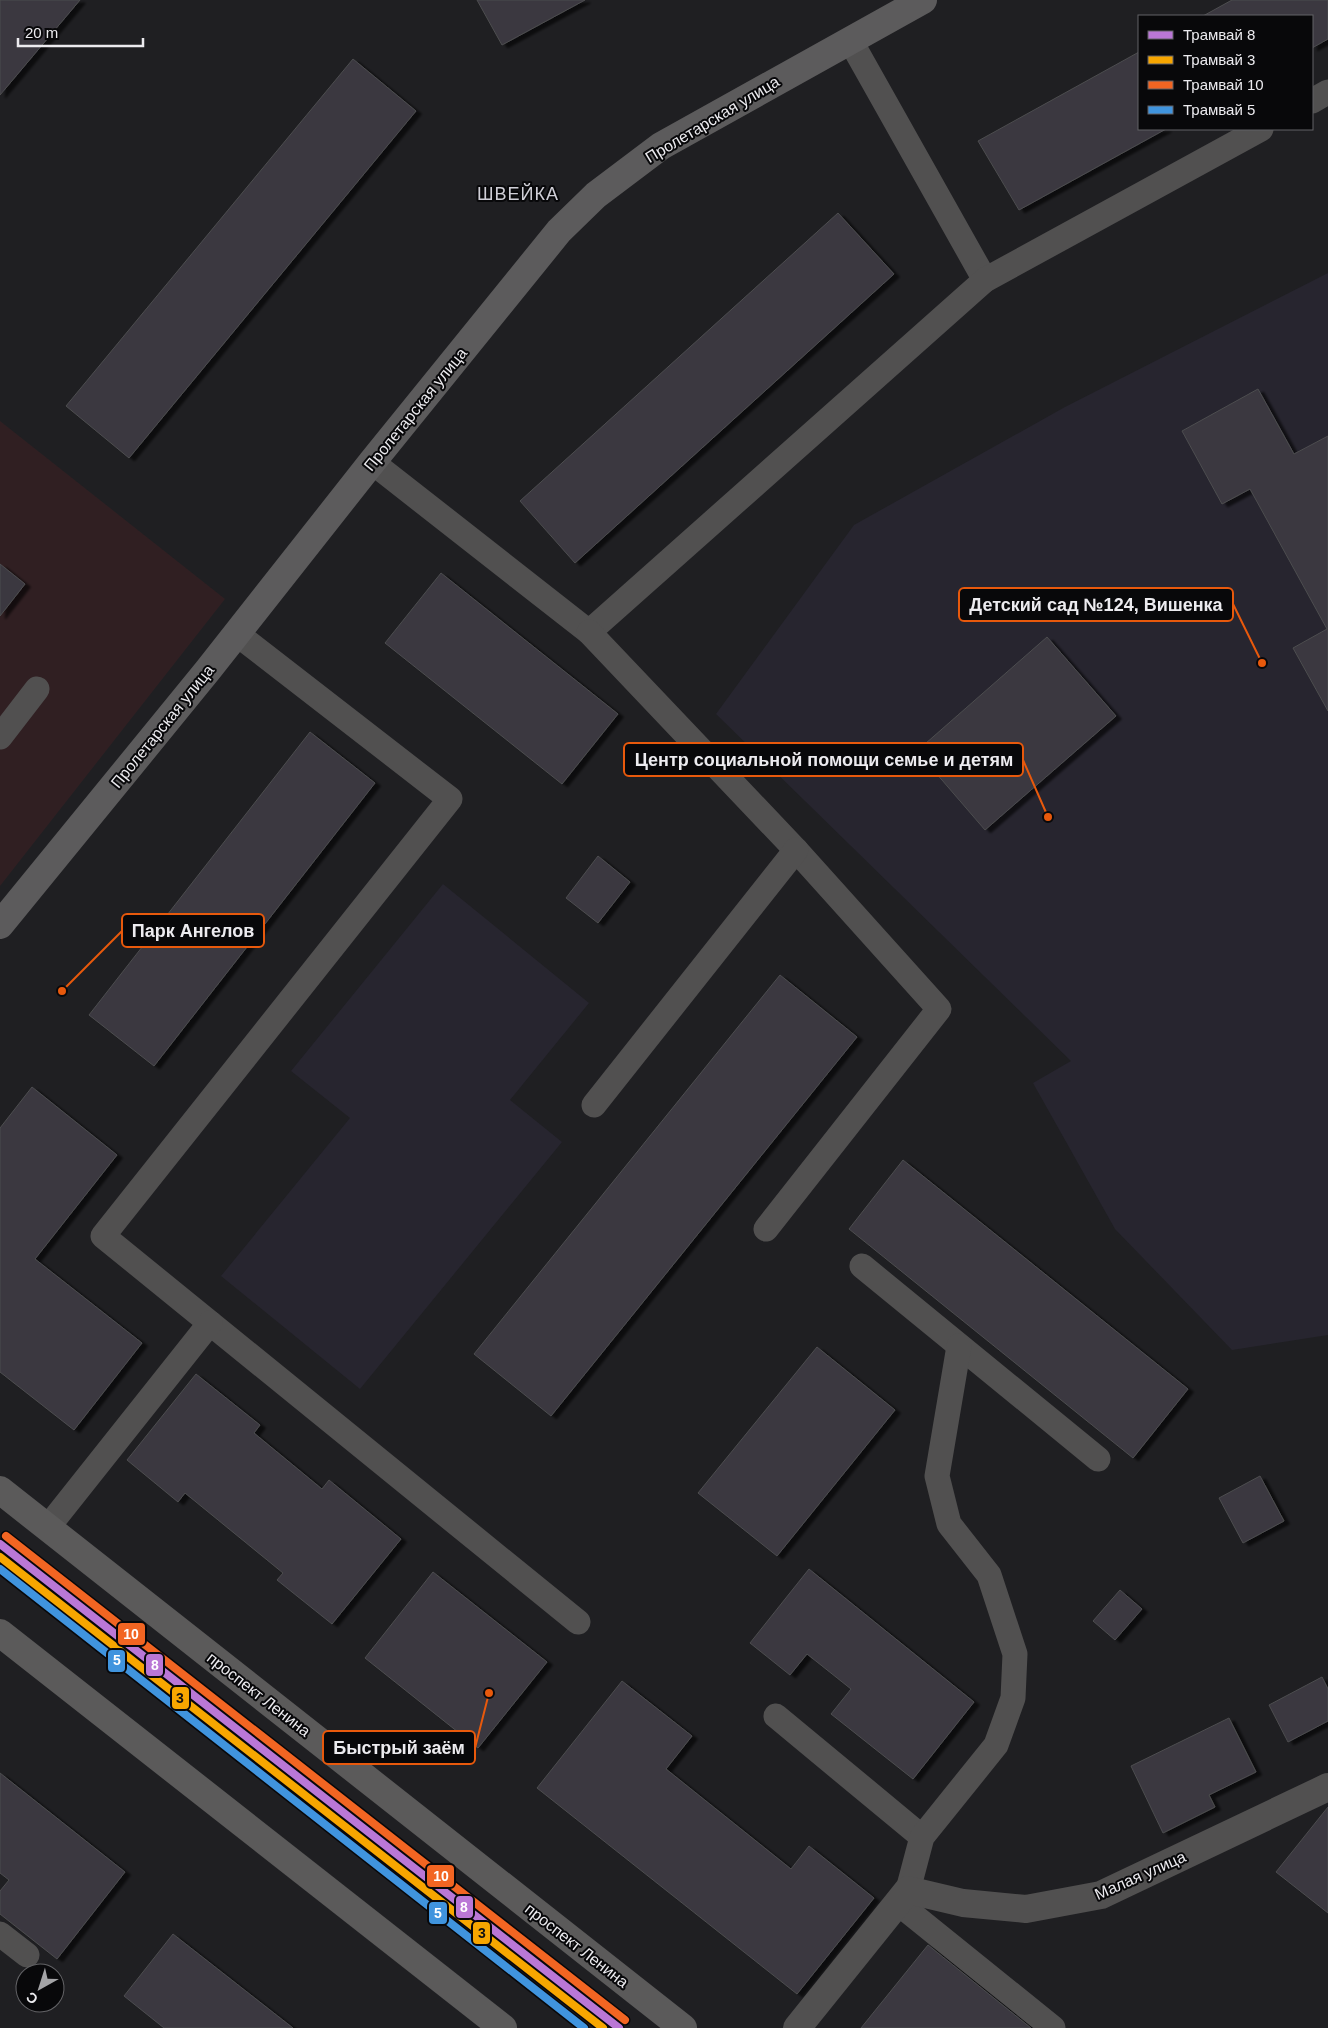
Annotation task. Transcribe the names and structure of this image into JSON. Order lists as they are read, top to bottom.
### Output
{
  "streets": {
    "main road": ["проспект Ленина"],
    "street": ["Пролетарская улица", "Малая улица"]
  },
  "districts": ["ШВЕЙКА"],
  "places": [
    "Детский сад №124, Вишенка",
    "Центр социальной помощи семье и детям",
    "Парк Ангелов",
    "Быстрый заём"
  ],
  "lines": [
    "tram line 10",
    "tram line 8",
    "tram line 3",
    "tram line 5"
  ],
  "legend": [
    "Трамвай 8",
    "Трамвай 3",
    "Трамвай 10",
    "Трамвай 5"
  ],
  "scale_bar": "20 m",
  "north": "bottom left"
}
